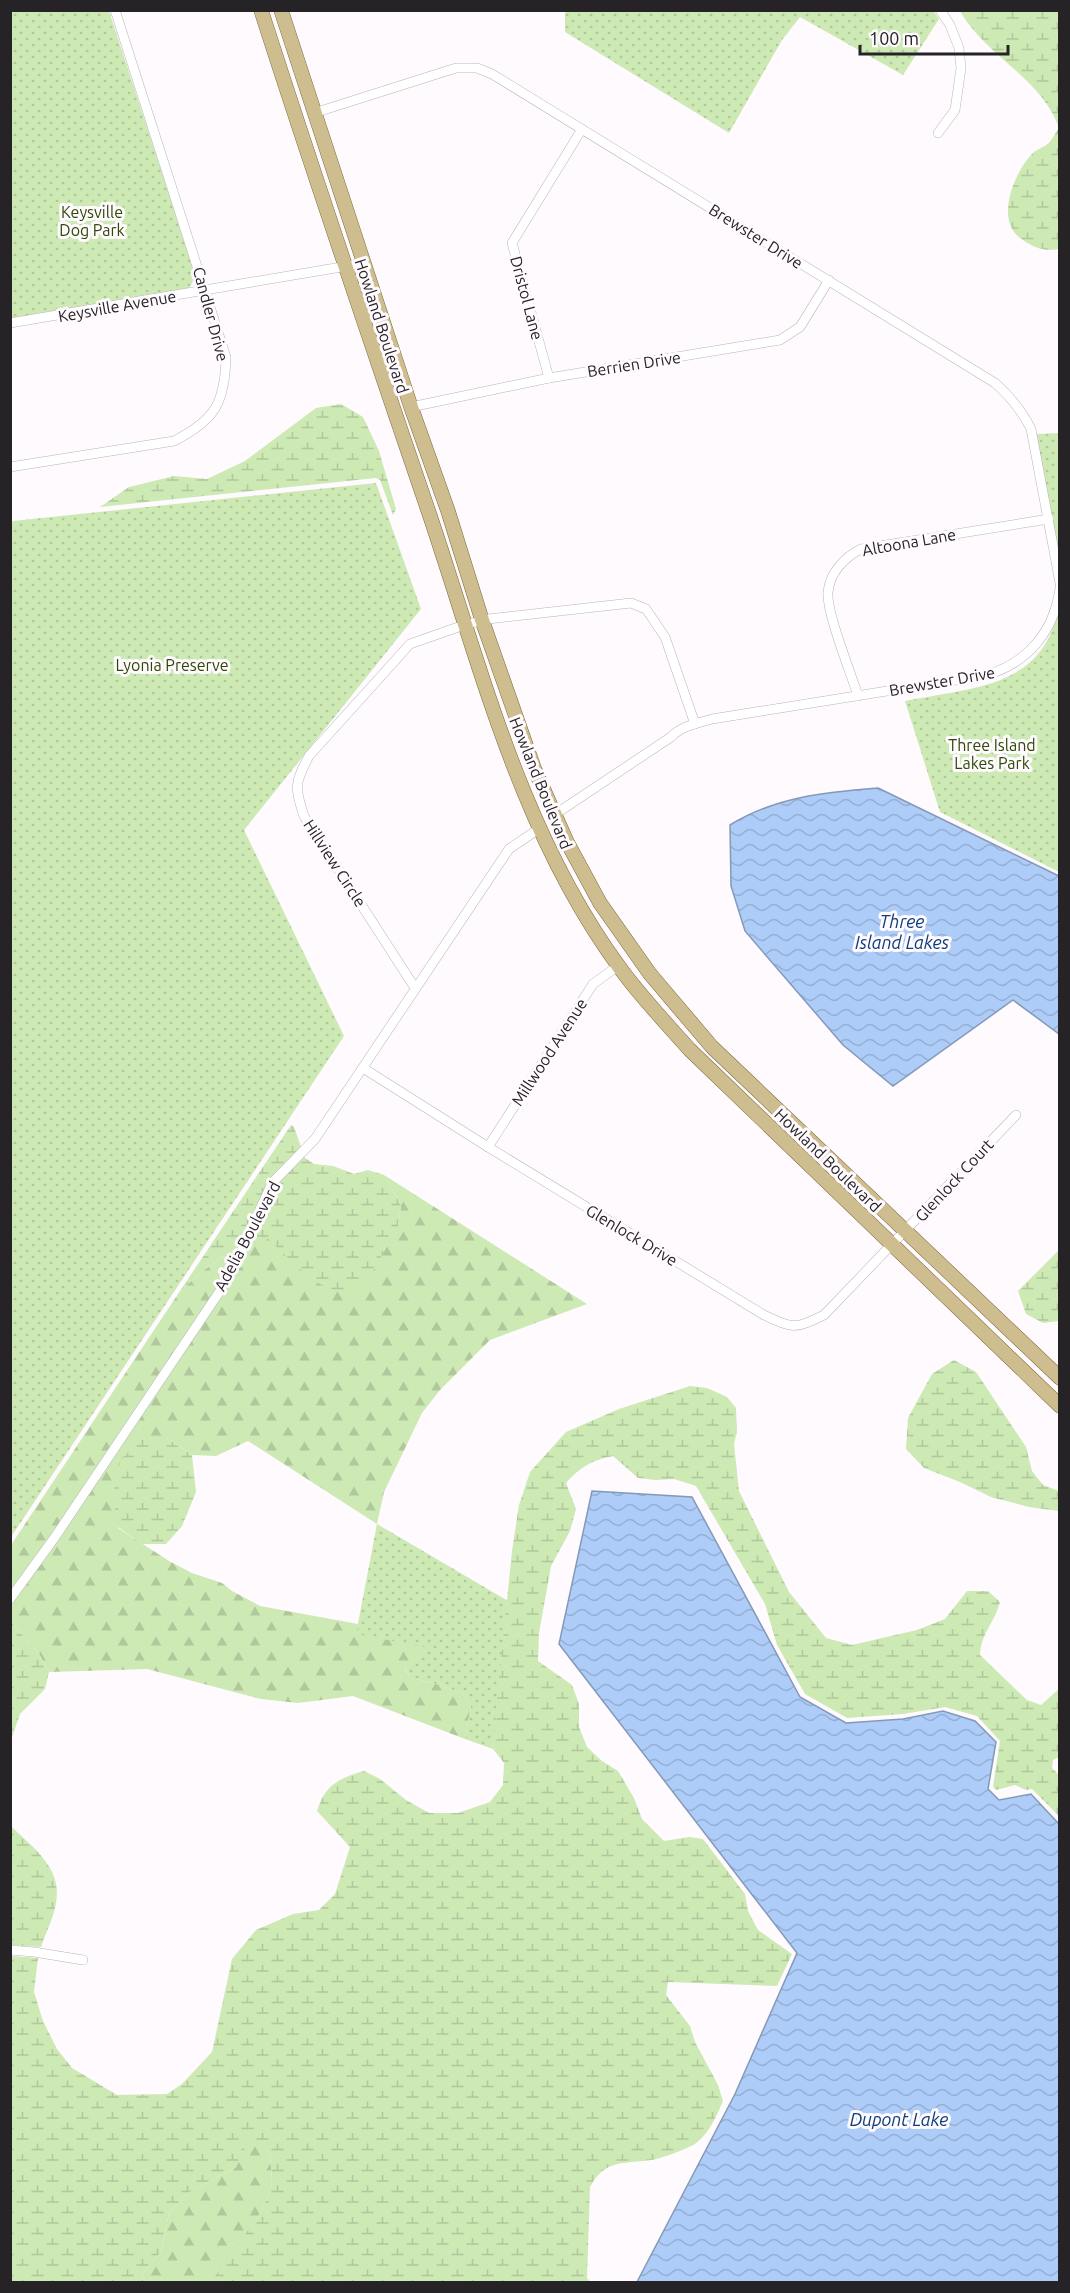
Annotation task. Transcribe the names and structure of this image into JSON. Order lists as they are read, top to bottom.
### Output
{
  "streets": {
    "main road": ["Howland Boulevard"],
    "street": [
      "Brewster Drive",
      "Dristol Lane",
      "Keysville Avenue",
      "Candler Drive",
      "Berrien Drive",
      "Altoona Lane",
      "Hillview Circle",
      "Millwood Avenue",
      "Glenlock Court",
      "Glenlock Drive",
      "Adelia Boulevard"
    ]
  },
  "crossings": [
    ["Brewster Drive", "Dristol Lane"],
    ["Brewster Drive", "Howland Boulevard"],
    ["Brewster Drive", "Berrien Drive"],
    ["Brewster Drive", "Altoona Lane"],
    ["Dristol Lane", "Berrien Drive"],
    ["Keysville Avenue", "Candler Drive"],
    ["Keysville Avenue", "Howland Boulevard"],
    ["Howland Boulevard", "Berrien Drive"],
    ["Howland Boulevard", "Hillview Circle"],
    ["Howland Boulevard", "Millwood Avenue"],
    ["Howland Boulevard", "Glenlock Court"],
    ["Howland Boulevard", "Glenlock Drive"],
    ["Howland Boulevard", "Adelia Boulevard"],
    ["Hillview Circle", "Adelia Boulevard"],
    ["Millwood Avenue", "Glenlock Drive"],
    ["Glenlock Court", "Glenlock Drive"],
    ["Glenlock Drive", "Adelia Boulevard"]
  ],
  "water": ["Three Island Lakes", "Dupont Lake"],
  "parks": ["Keysville Dog Park", "Lyonia Preserve", "Three Island Lakes Park"],
  "scale_bar": "100 m"
}
